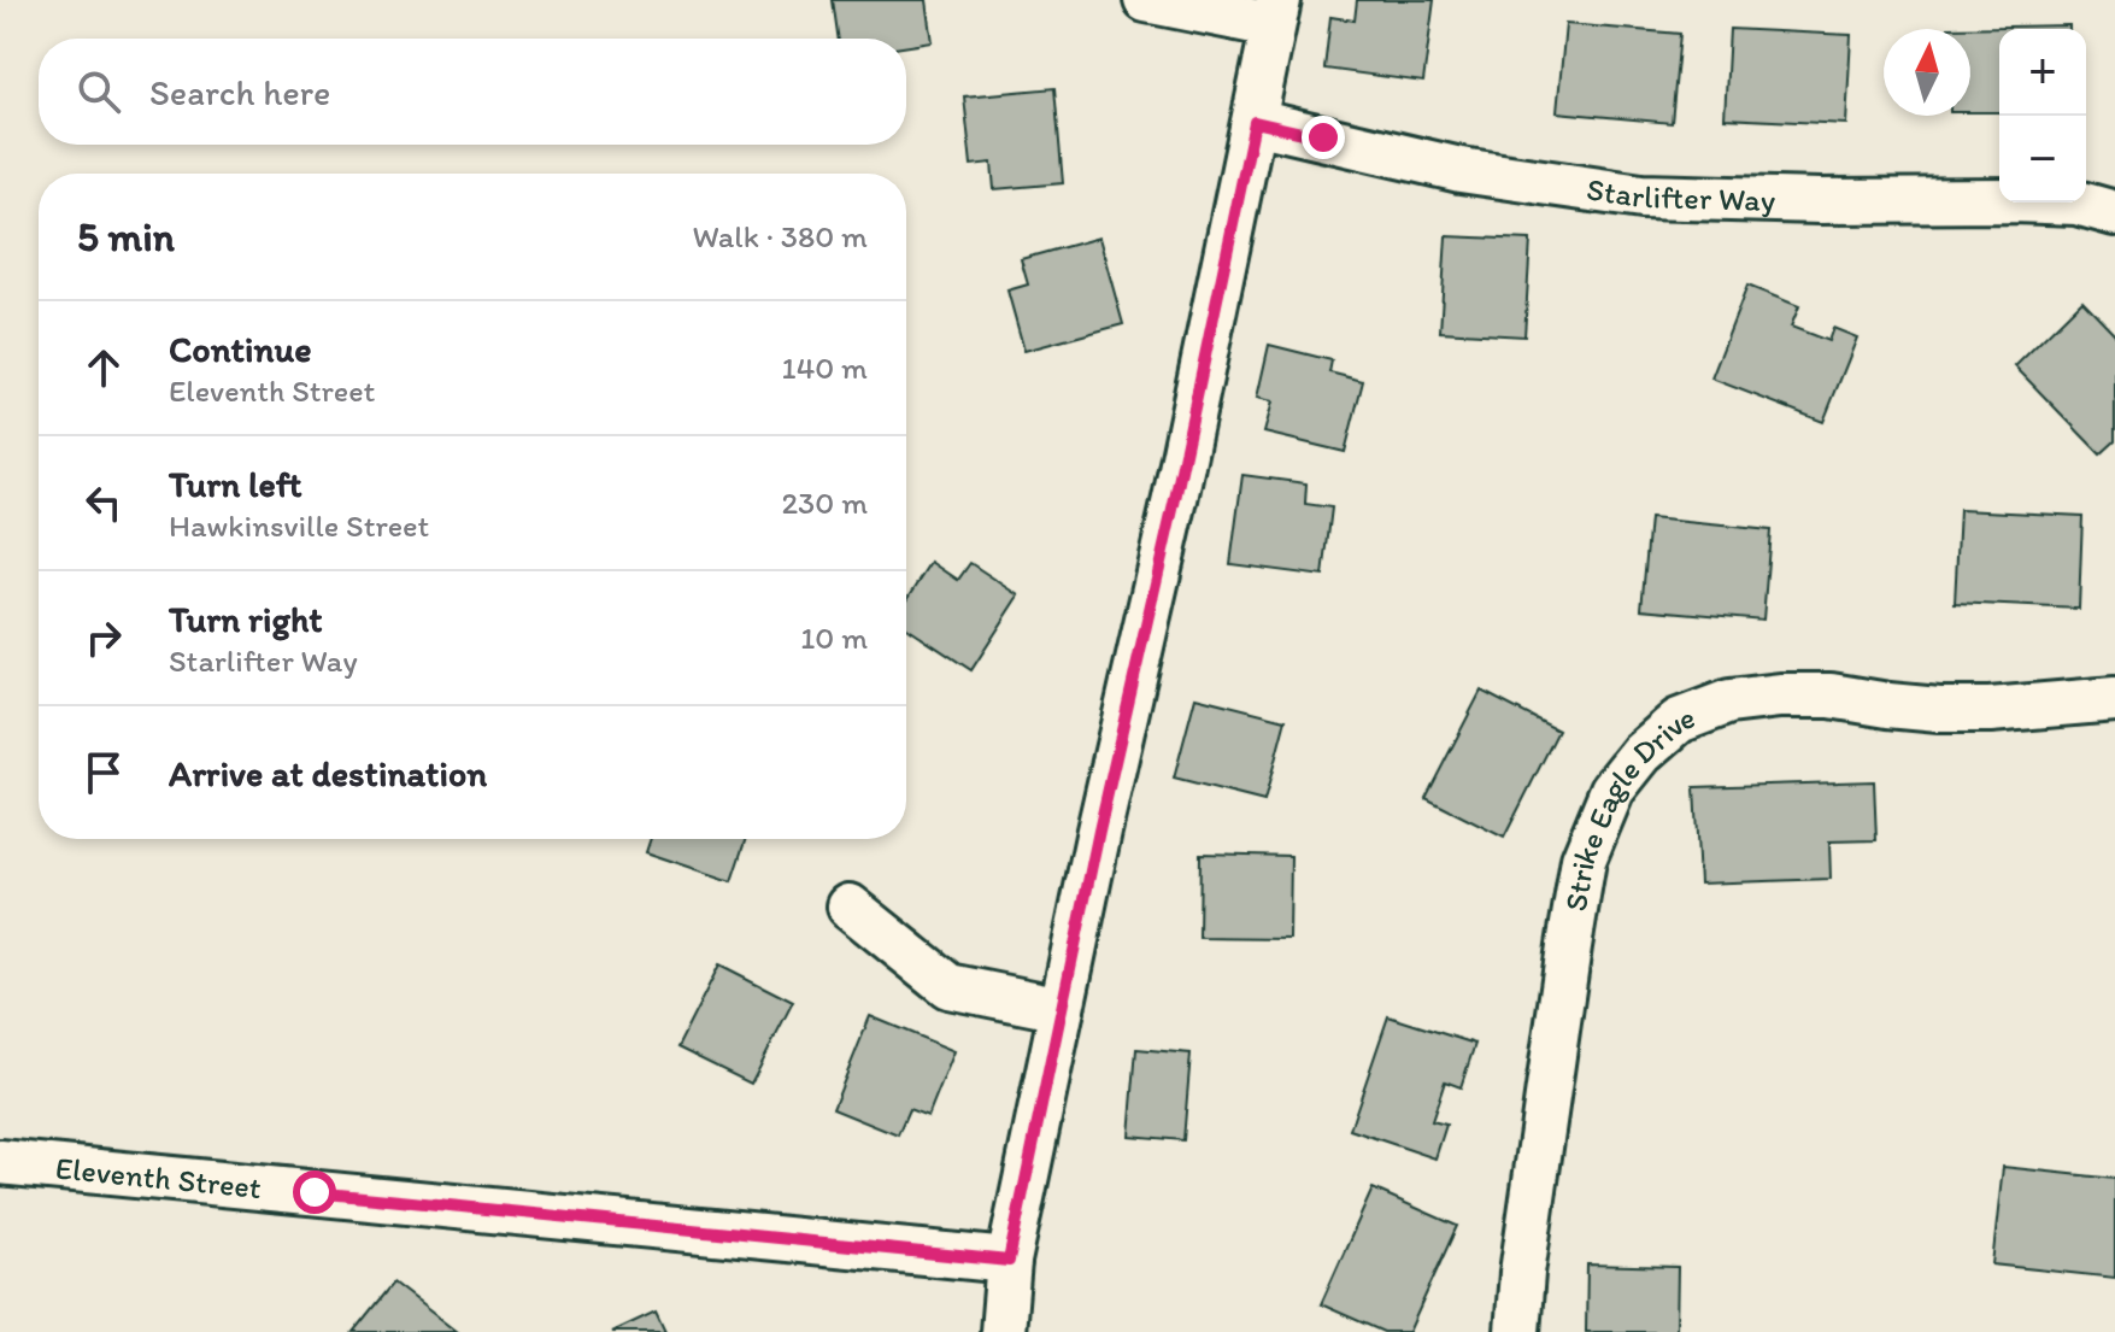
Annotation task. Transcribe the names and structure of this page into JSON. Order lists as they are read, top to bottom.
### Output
{
  "streets": {
    "street": ["Starlifter Way", "Strike Eagle Drive", "Eleventh Street"]
  },
  "north": "top",
  "page": {
    "map_buttons": ["+", "−"],
    "search": "Search here",
    "heading": ["5 min", "Walk · 380 m"],
    "list": [
      ["Continue", "Eleventh Street", "140 m"],
      ["Turn left", "Hawkinsville Street", "230 m"],
      ["Turn right", "Starlifter Way", "10 m"],
      "Arrive at destination"
    ]
  }
}
